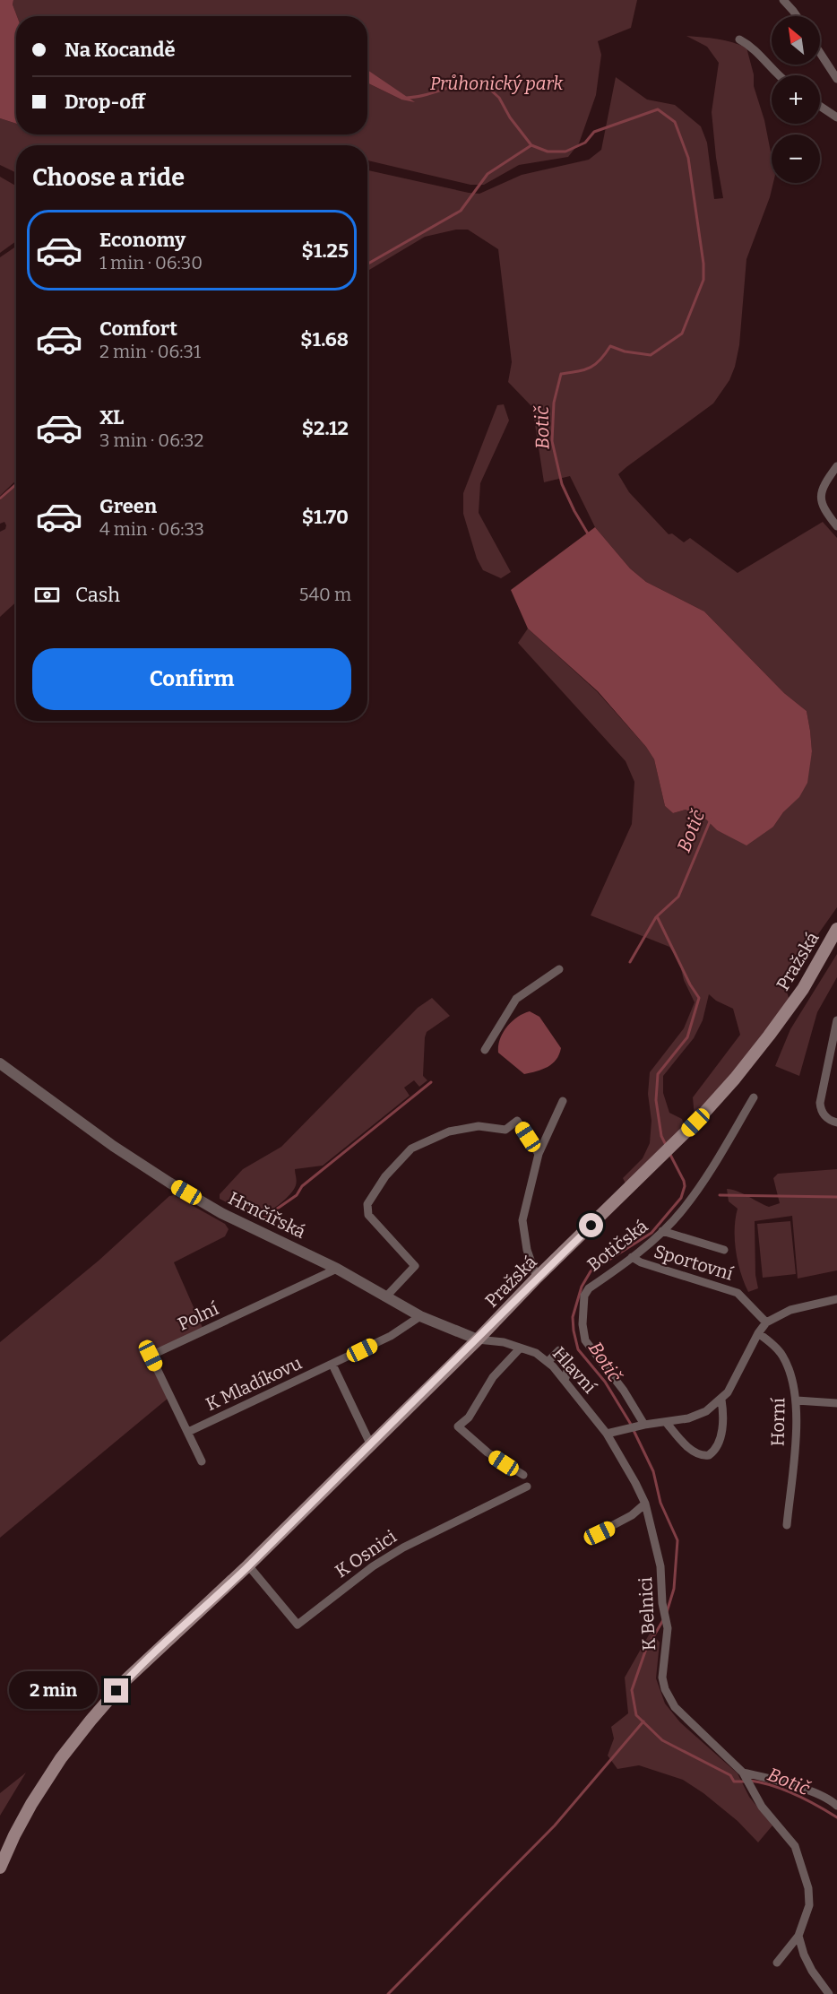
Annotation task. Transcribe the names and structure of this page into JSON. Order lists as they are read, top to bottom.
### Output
{
  "streets": {
    "main road": ["Pražská"],
    "street": [
      "Hrnčířská",
      "Botičská",
      "Sportovní",
      "Polní",
      "Hlavní",
      "K Mladíkovu",
      "Horní",
      "K Osnici",
      "K Belnici"
    ]
  },
  "crossings": [
    ["Pražská", "Hrnčířská"],
    ["Pražská", "Hlavní"],
    ["Pražská", "K Osnici"],
    ["Hrnčířská", "Polní"],
    ["Hrnčířská", "Hlavní"],
    ["Hrnčířská", "K Mladíkovu"],
    ["Botičská", "Sportovní"],
    ["Botičská", "Horní"],
    ["Sportovní", "Horní"],
    ["Polní", "K Mladíkovu"],
    ["Hlavní", "K Belnici"]
  ],
  "water": ["Botič"],
  "parks": ["Průhonický park"],
  "north": "top left",
  "page": {
    "map_buttons": ["+", "−"],
    "banner": ["Na Kocandě", "Drop-off"],
    "heading": "Choose a ride",
    "list": [
      {
        "name": "Economy",
        "note": "1 min · 06:30",
        "value": "$1.25"
      },
      {
        "name": "Comfort",
        "note": "2 min · 06:31",
        "value": "$1.68"
      },
      {
        "name": "XL",
        "note": "3 min · 06:32",
        "value": "$2.12"
      },
      {
        "name": "Green",
        "note": "4 min · 06:33",
        "value": "$1.70"
      }
    ],
    "pay": ["Cash", "540 m"],
    "buttons": "Confirm",
    "bubble": "2 min"
  }
}
